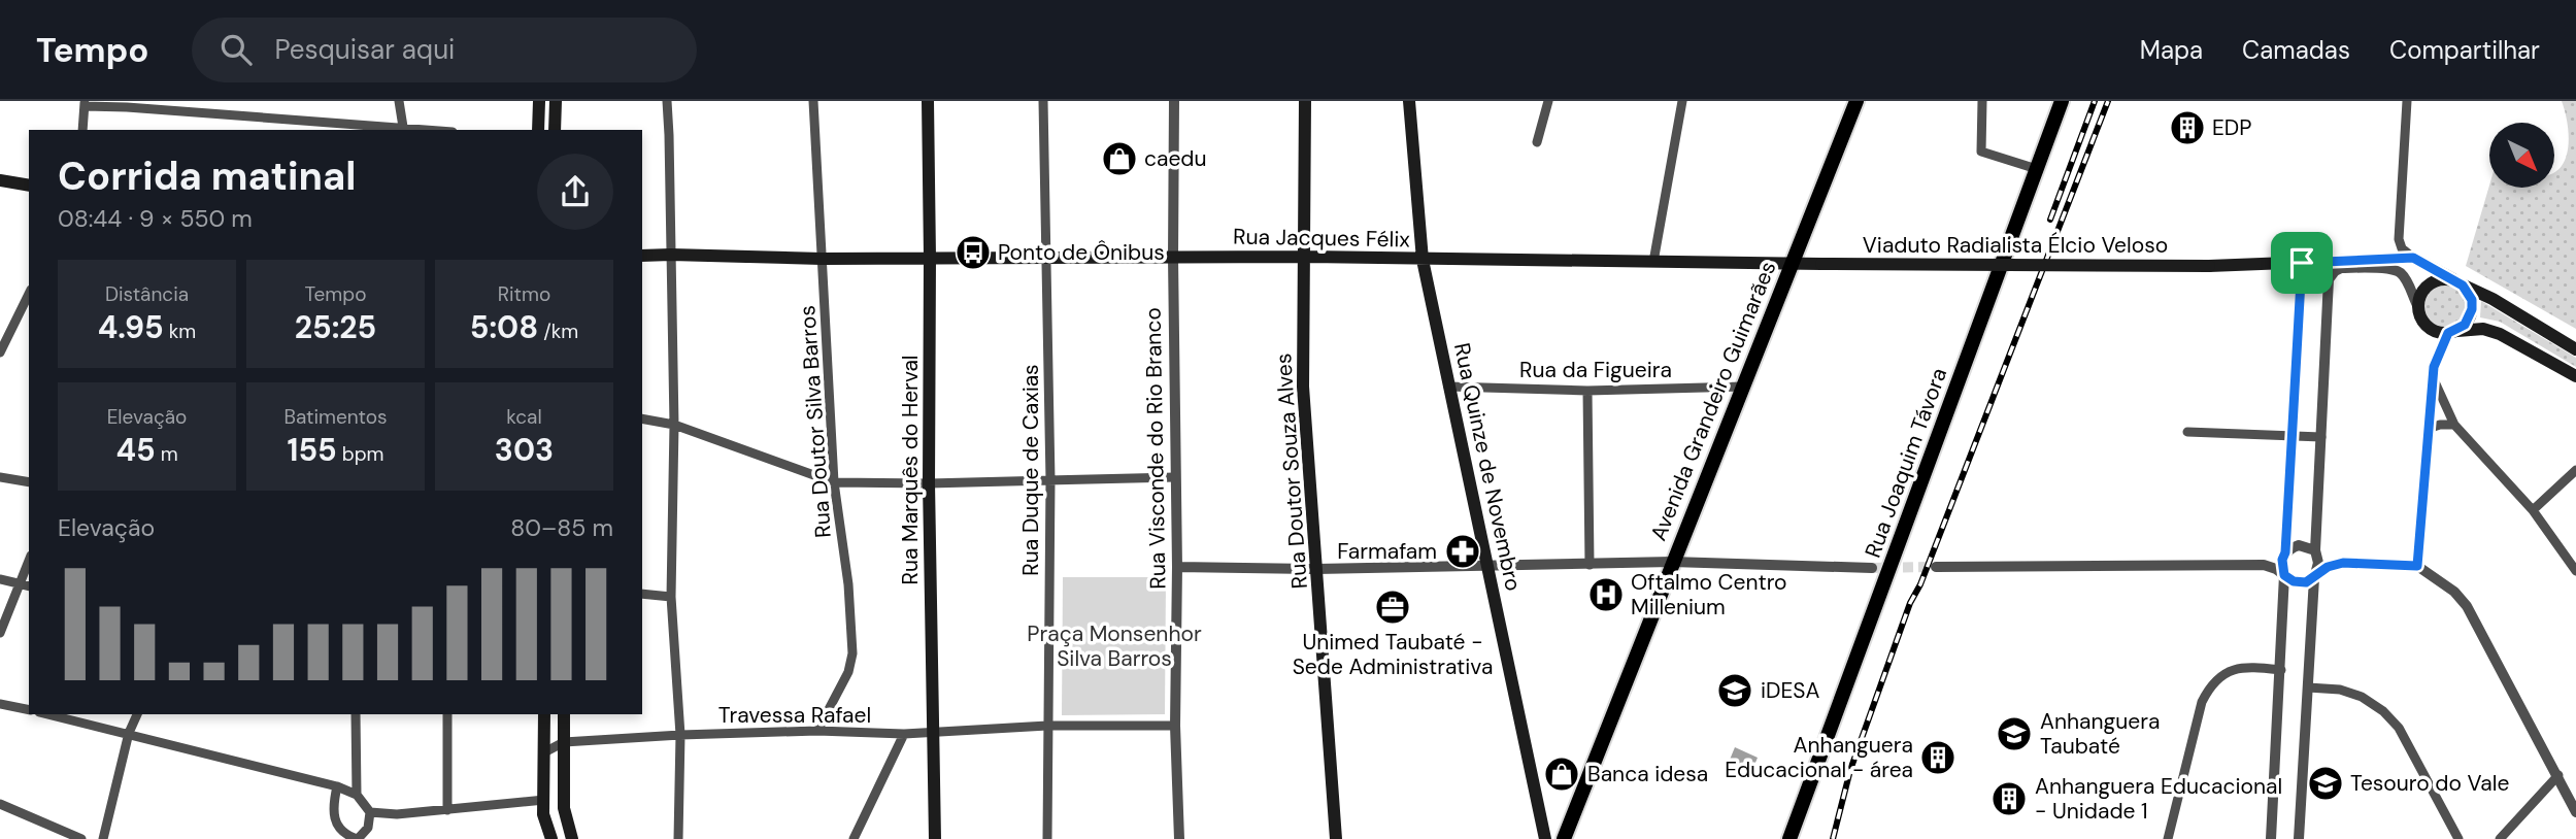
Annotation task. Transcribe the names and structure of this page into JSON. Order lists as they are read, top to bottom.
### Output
{
  "streets": {
    "main road": [
      "Rua Jacques Félix",
      "Viaduto Radialista Élcio Veloso",
      "Avenida Grandeiro Guimarães",
      "Rua Joaquim Távora",
      "Rua Quinze de Novembro",
      "Rua Marquês do Herval",
      "Rua Doutor Souza Alves"
    ],
    "street": [
      "Rua da Figueira",
      "Rua Doutor Silva Barros",
      "Rua Visconde do Rio Branco",
      "Rua Duque de Caxias",
      "Travessa Rafael"
    ]
  },
  "crossings": [
    ["Rua Jacques Félix", "Viaduto Radialista Élcio Veloso"],
    ["Rua Jacques Félix", "Avenida Grandeiro Guimarães"],
    ["Rua Jacques Félix", "Rua Doutor Silva Barros"],
    ["Rua Jacques Félix", "Rua Visconde do Rio Branco"],
    ["Rua Jacques Félix", "Rua Quinze de Novembro"],
    ["Rua Jacques Félix", "Rua Marquês do Herval"],
    ["Rua Jacques Félix", "Rua Duque de Caxias"],
    ["Rua Jacques Félix", "Rua Doutor Souza Alves"],
    ["Rua da Figueira", "Avenida Grandeiro Guimarães"],
    ["Rua da Figueira", "Rua Quinze de Novembro"],
    ["Rua Doutor Silva Barros", "Travessa Rafael"],
    ["Rua Marquês do Herval", "Travessa Rafael"],
    ["Rua Duque de Caxias", "Travessa Rafael"]
  ],
  "parks": ["Praça Monsenhor Silva Barros"],
  "places": {
    "building": ["EDP", "Anhanguera Educacional - área", "Anhanguera Educacional - Unidade 1"],
    "shop": ["caedu", "Banca idesa"],
    "bus stop": ["Ponto de Ônibus"],
    "pharmacy": ["Farmafam"],
    "hospital": ["Oftalmo Centro Millenium"],
    "office": ["Unimed Taubaté - Sede Administrativa"],
    "school or university": ["iDESA", "Anhanguera Taubaté", "Tesouro do Vale"]
  },
  "north": "bottom right",
  "page": {
    "header": "Tempo",
    "search": "Pesquisar aqui",
    "nav": ["Mapa", "Camadas", "Compartilhar"],
    "heading": ["Corrida matinal", "08:44 · 9 × 550 m"],
    "stats": [
      ["Distância", "4.95 km"],
      ["Tempo", "25:25"],
      ["Ritmo", "5:08 /km"],
      ["Elevação", "45 m"],
      ["Batimentos", "155 bpm"],
      ["kcal", "303"]
    ],
    "chart": ["Elevação", "80–85 m"]
  }
}
